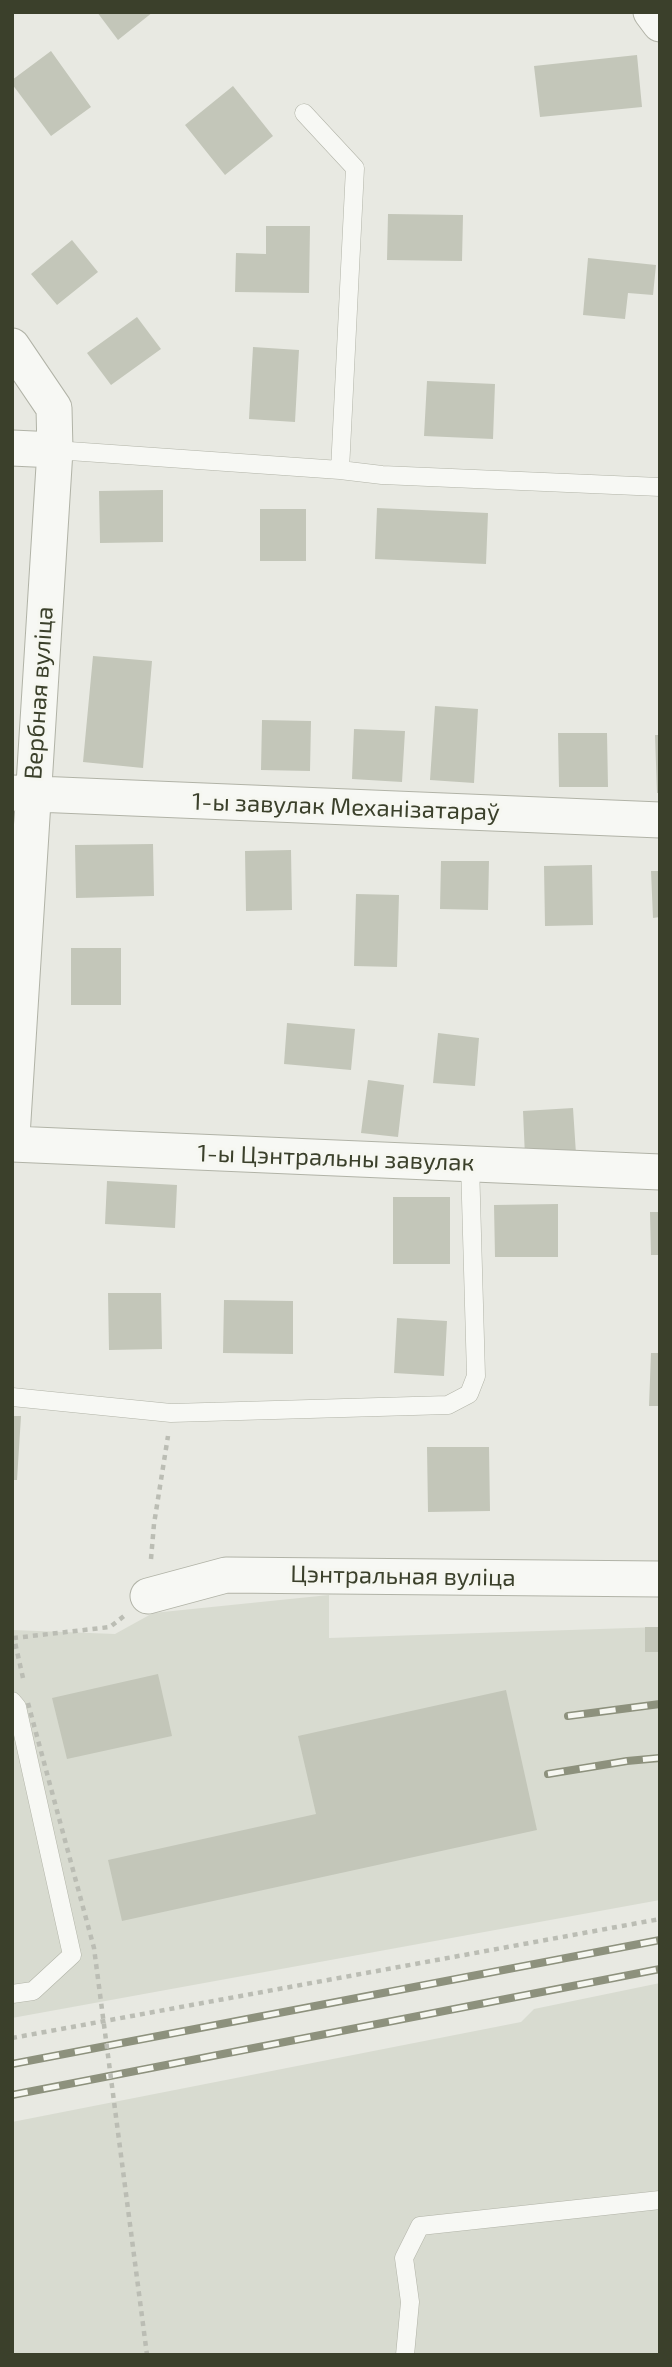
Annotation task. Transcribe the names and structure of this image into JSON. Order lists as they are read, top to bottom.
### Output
{
  "streets": {
    "street": [
      "Вербная вуліца",
      "1-ы завулак Механізатараў",
      "1-ы Цэнтральны завулак",
      "Цэнтральная вуліца"
    ]
  },
  "crossings": [
    ["Вербная вуліца", "1-ы завулак Механізатараў"]
  ]
}
